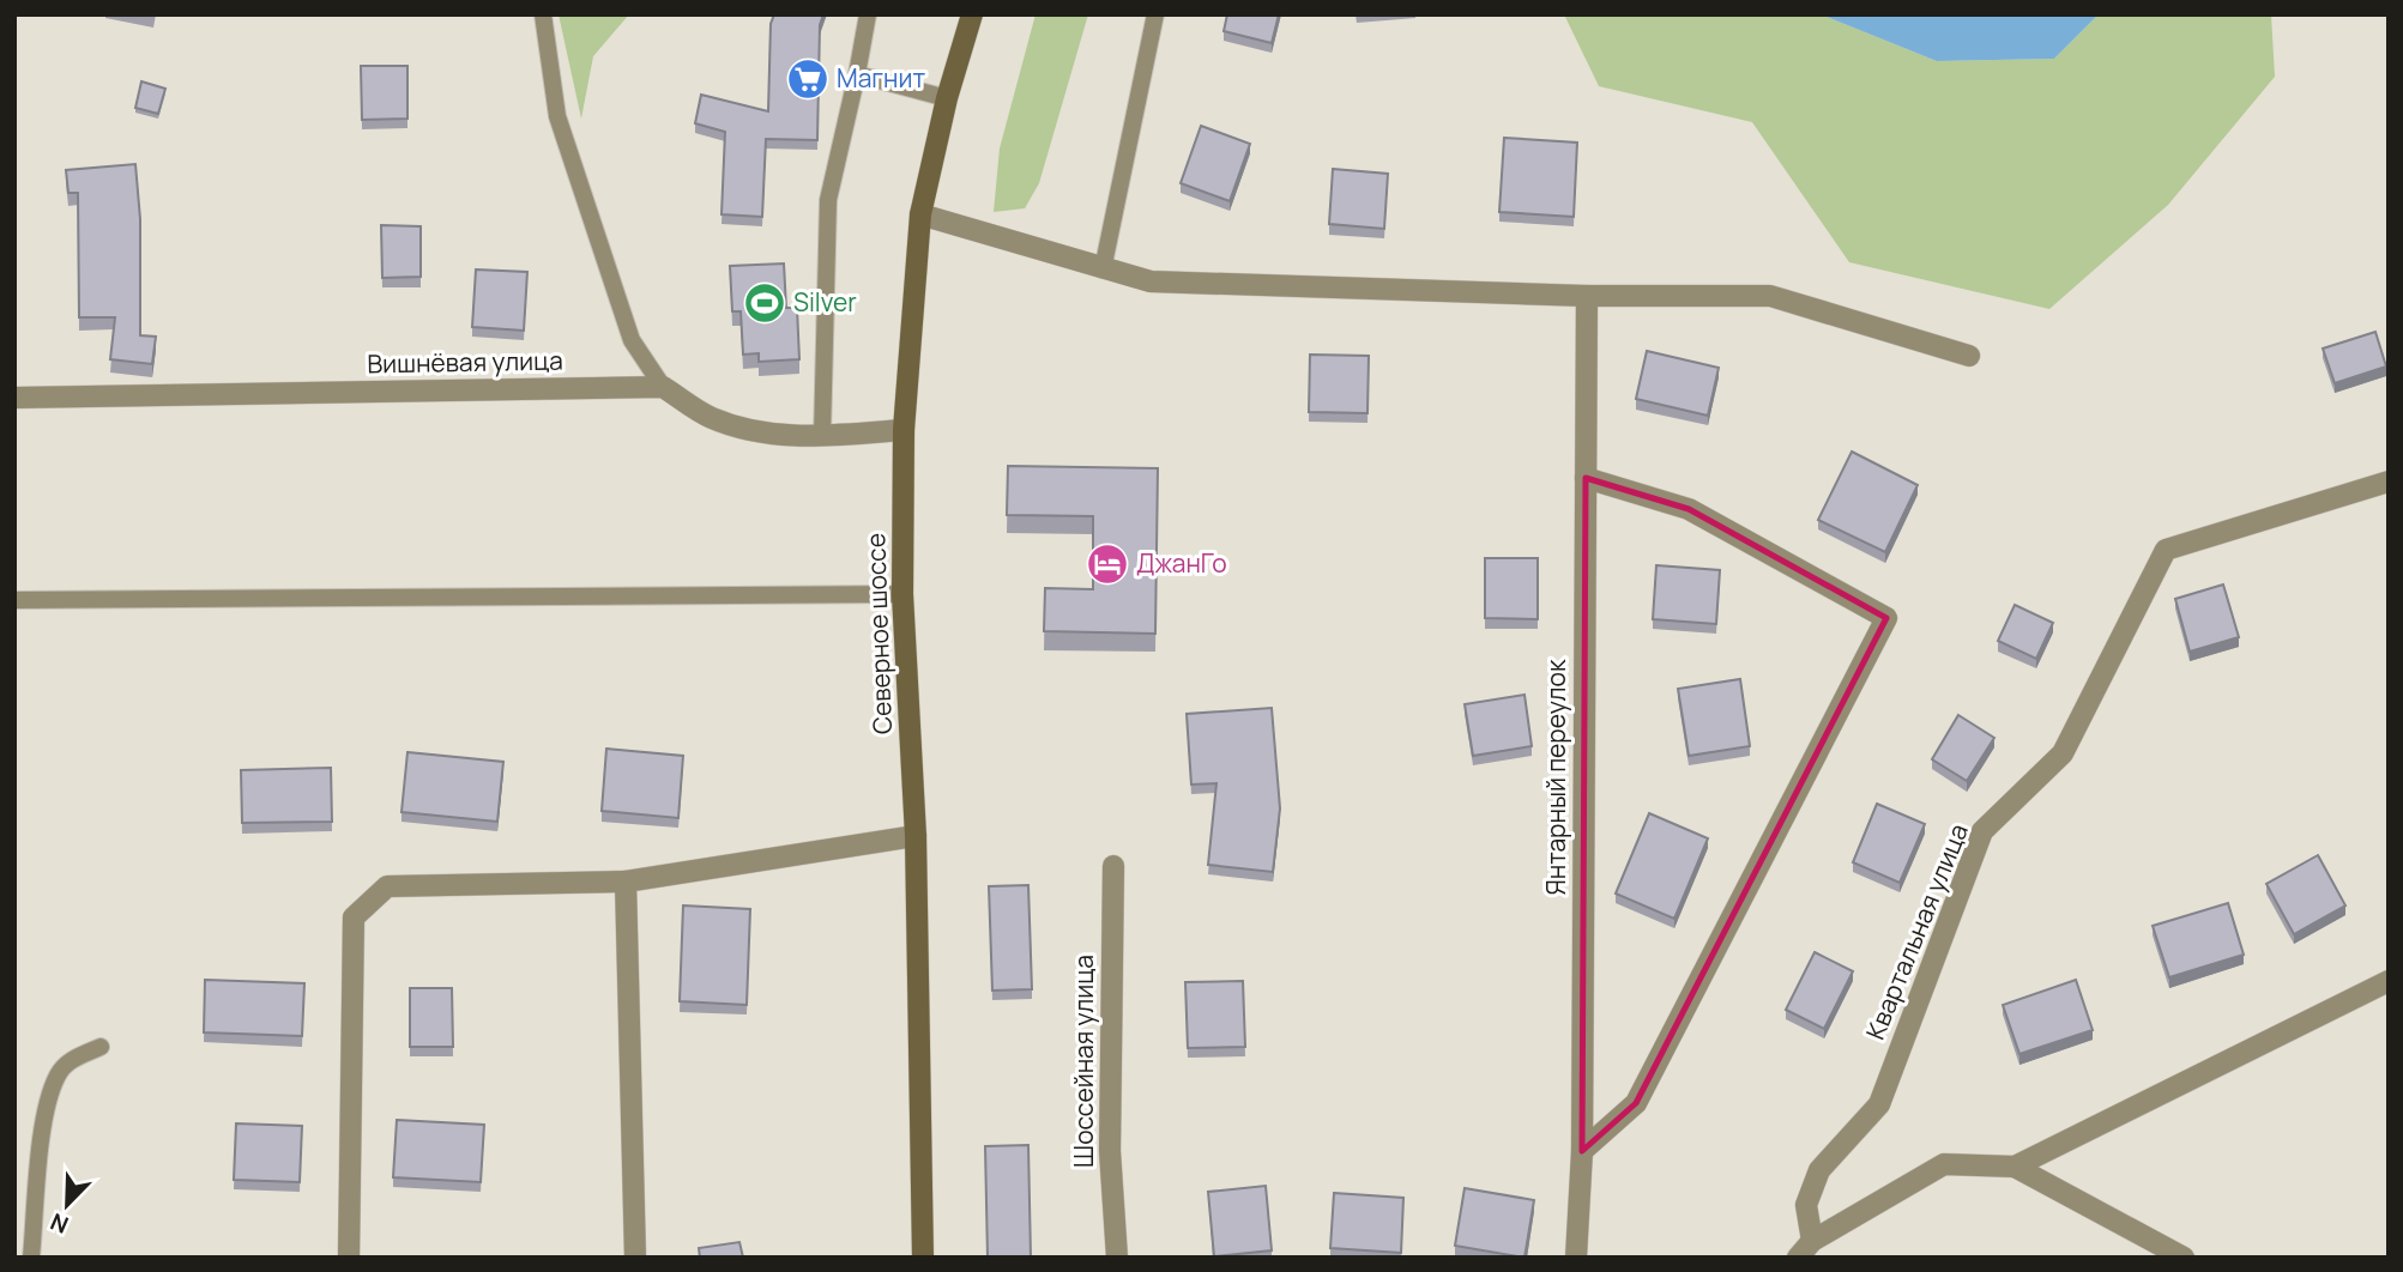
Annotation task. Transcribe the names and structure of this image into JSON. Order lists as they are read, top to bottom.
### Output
{
  "streets": {
    "main road": ["Северное шоссе"],
    "street": [
      "Вишнёвая улица",
      "Янтарный переулок",
      "Квартальная улица",
      "Шоссейная улица"
    ]
  },
  "places": {
    "supermarket": ["Магнит"],
    "sports": ["Silver"],
    "hotel": ["ДжанГо"]
  },
  "north": "bottom left"
}
